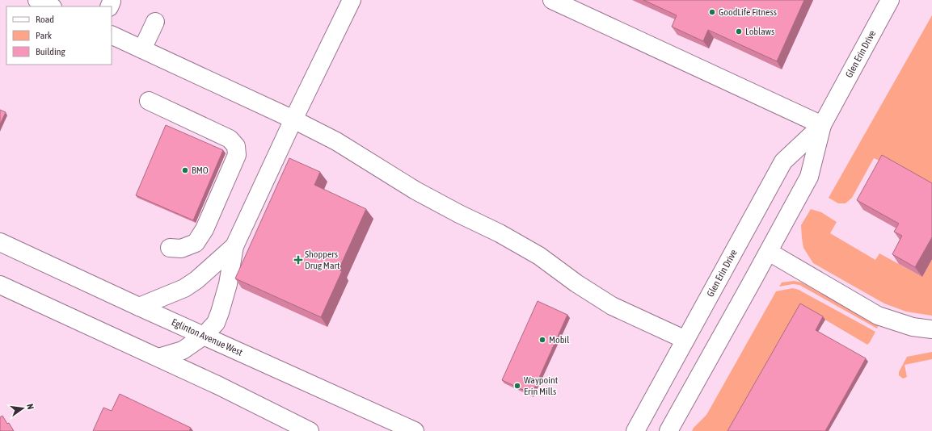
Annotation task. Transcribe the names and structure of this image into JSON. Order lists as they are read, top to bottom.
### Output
{
  "streets": {
    "street": ["Glen Erin Drive", "Eglinton Avenue West"]
  },
  "places": {
    "other": [
      "GoodLife Fitness",
      "Loblaws",
      "BMO",
      "Mobil",
      "Waypoint Erin Mills"
    ],
    "health": ["Shoppers Drug Mart"]
  },
  "legend": ["Road", "Park", "Building"],
  "north": "right"
}
